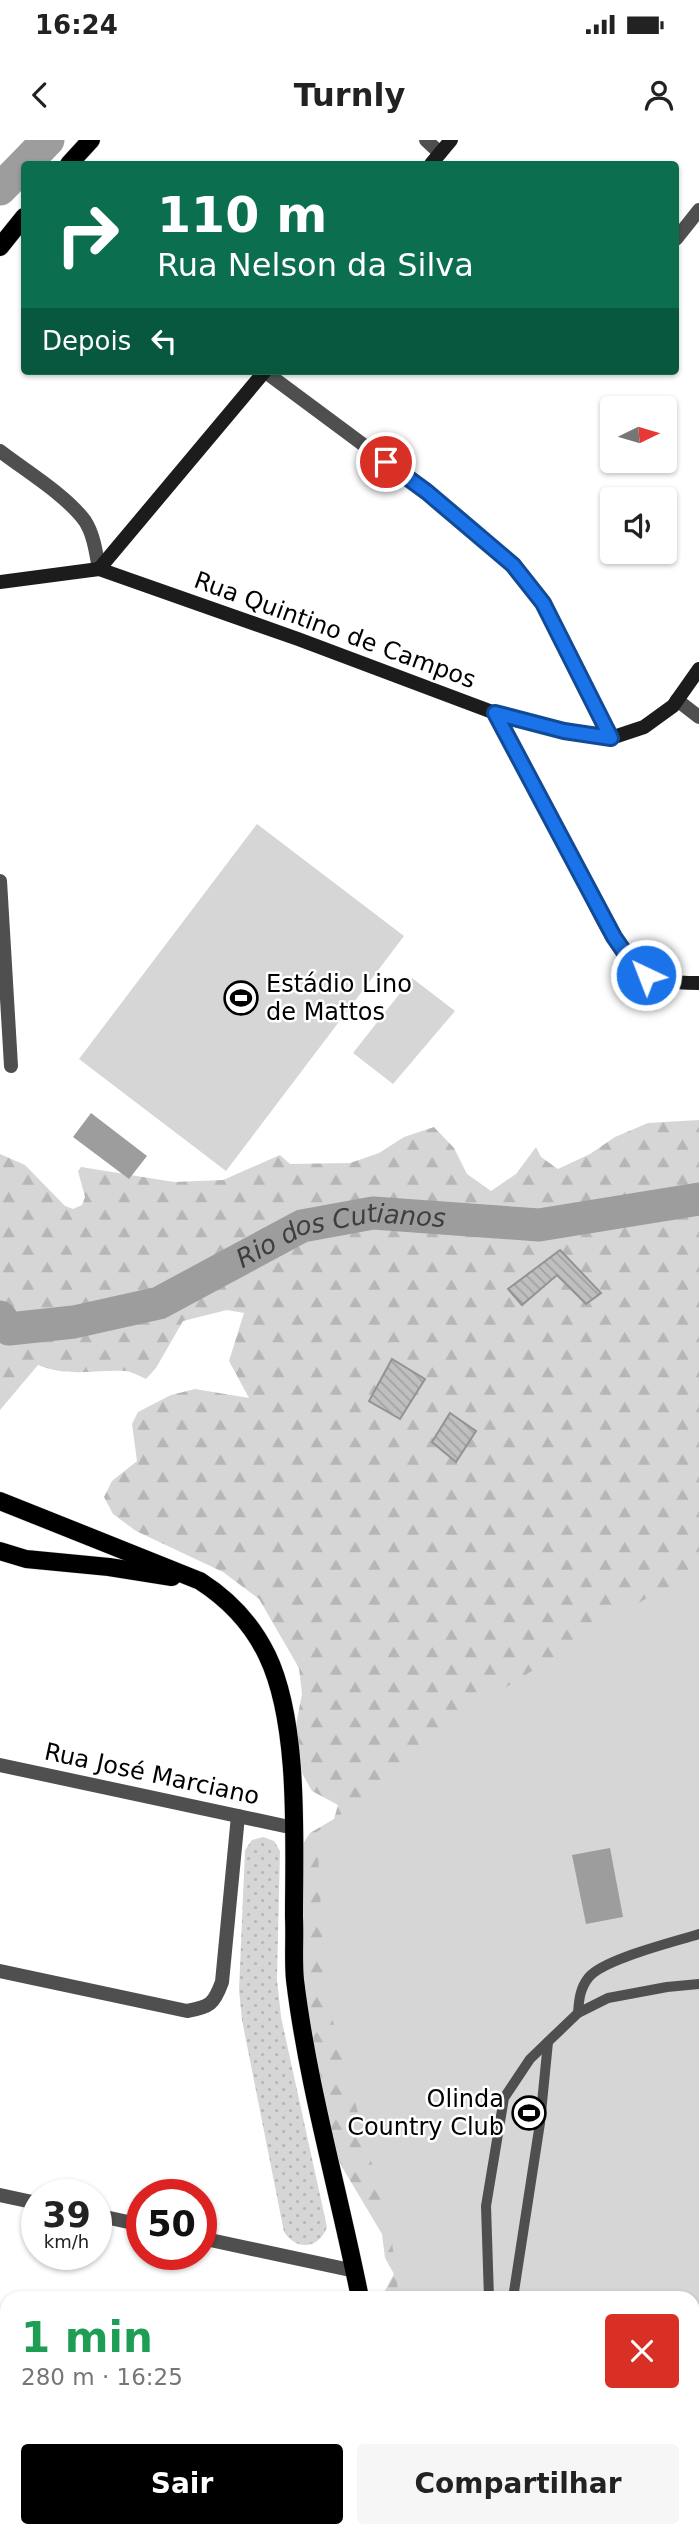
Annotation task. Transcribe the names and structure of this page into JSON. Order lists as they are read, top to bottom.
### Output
{
  "streets": {
    "main road": ["Rua Quintino de Campos"],
    "street": ["Rua José Marciano"]
  },
  "water": ["Rio dos Cutianos"],
  "places": {
    "sports": ["Estádio Lino de Mattos", "Olinda Country Club"]
  },
  "north": "right",
  "page": {
    "status": "16:24",
    "header": "Turnly",
    "turn": ["110 m", "Rua Nelson da Silva"],
    "then": "Depois",
    "speed": "39 km/h",
    "limit": "50",
    "heading": ["1 min", "280 m · 16:25"],
    "buttons": ["Sair", "Compartilhar"]
  }
}
